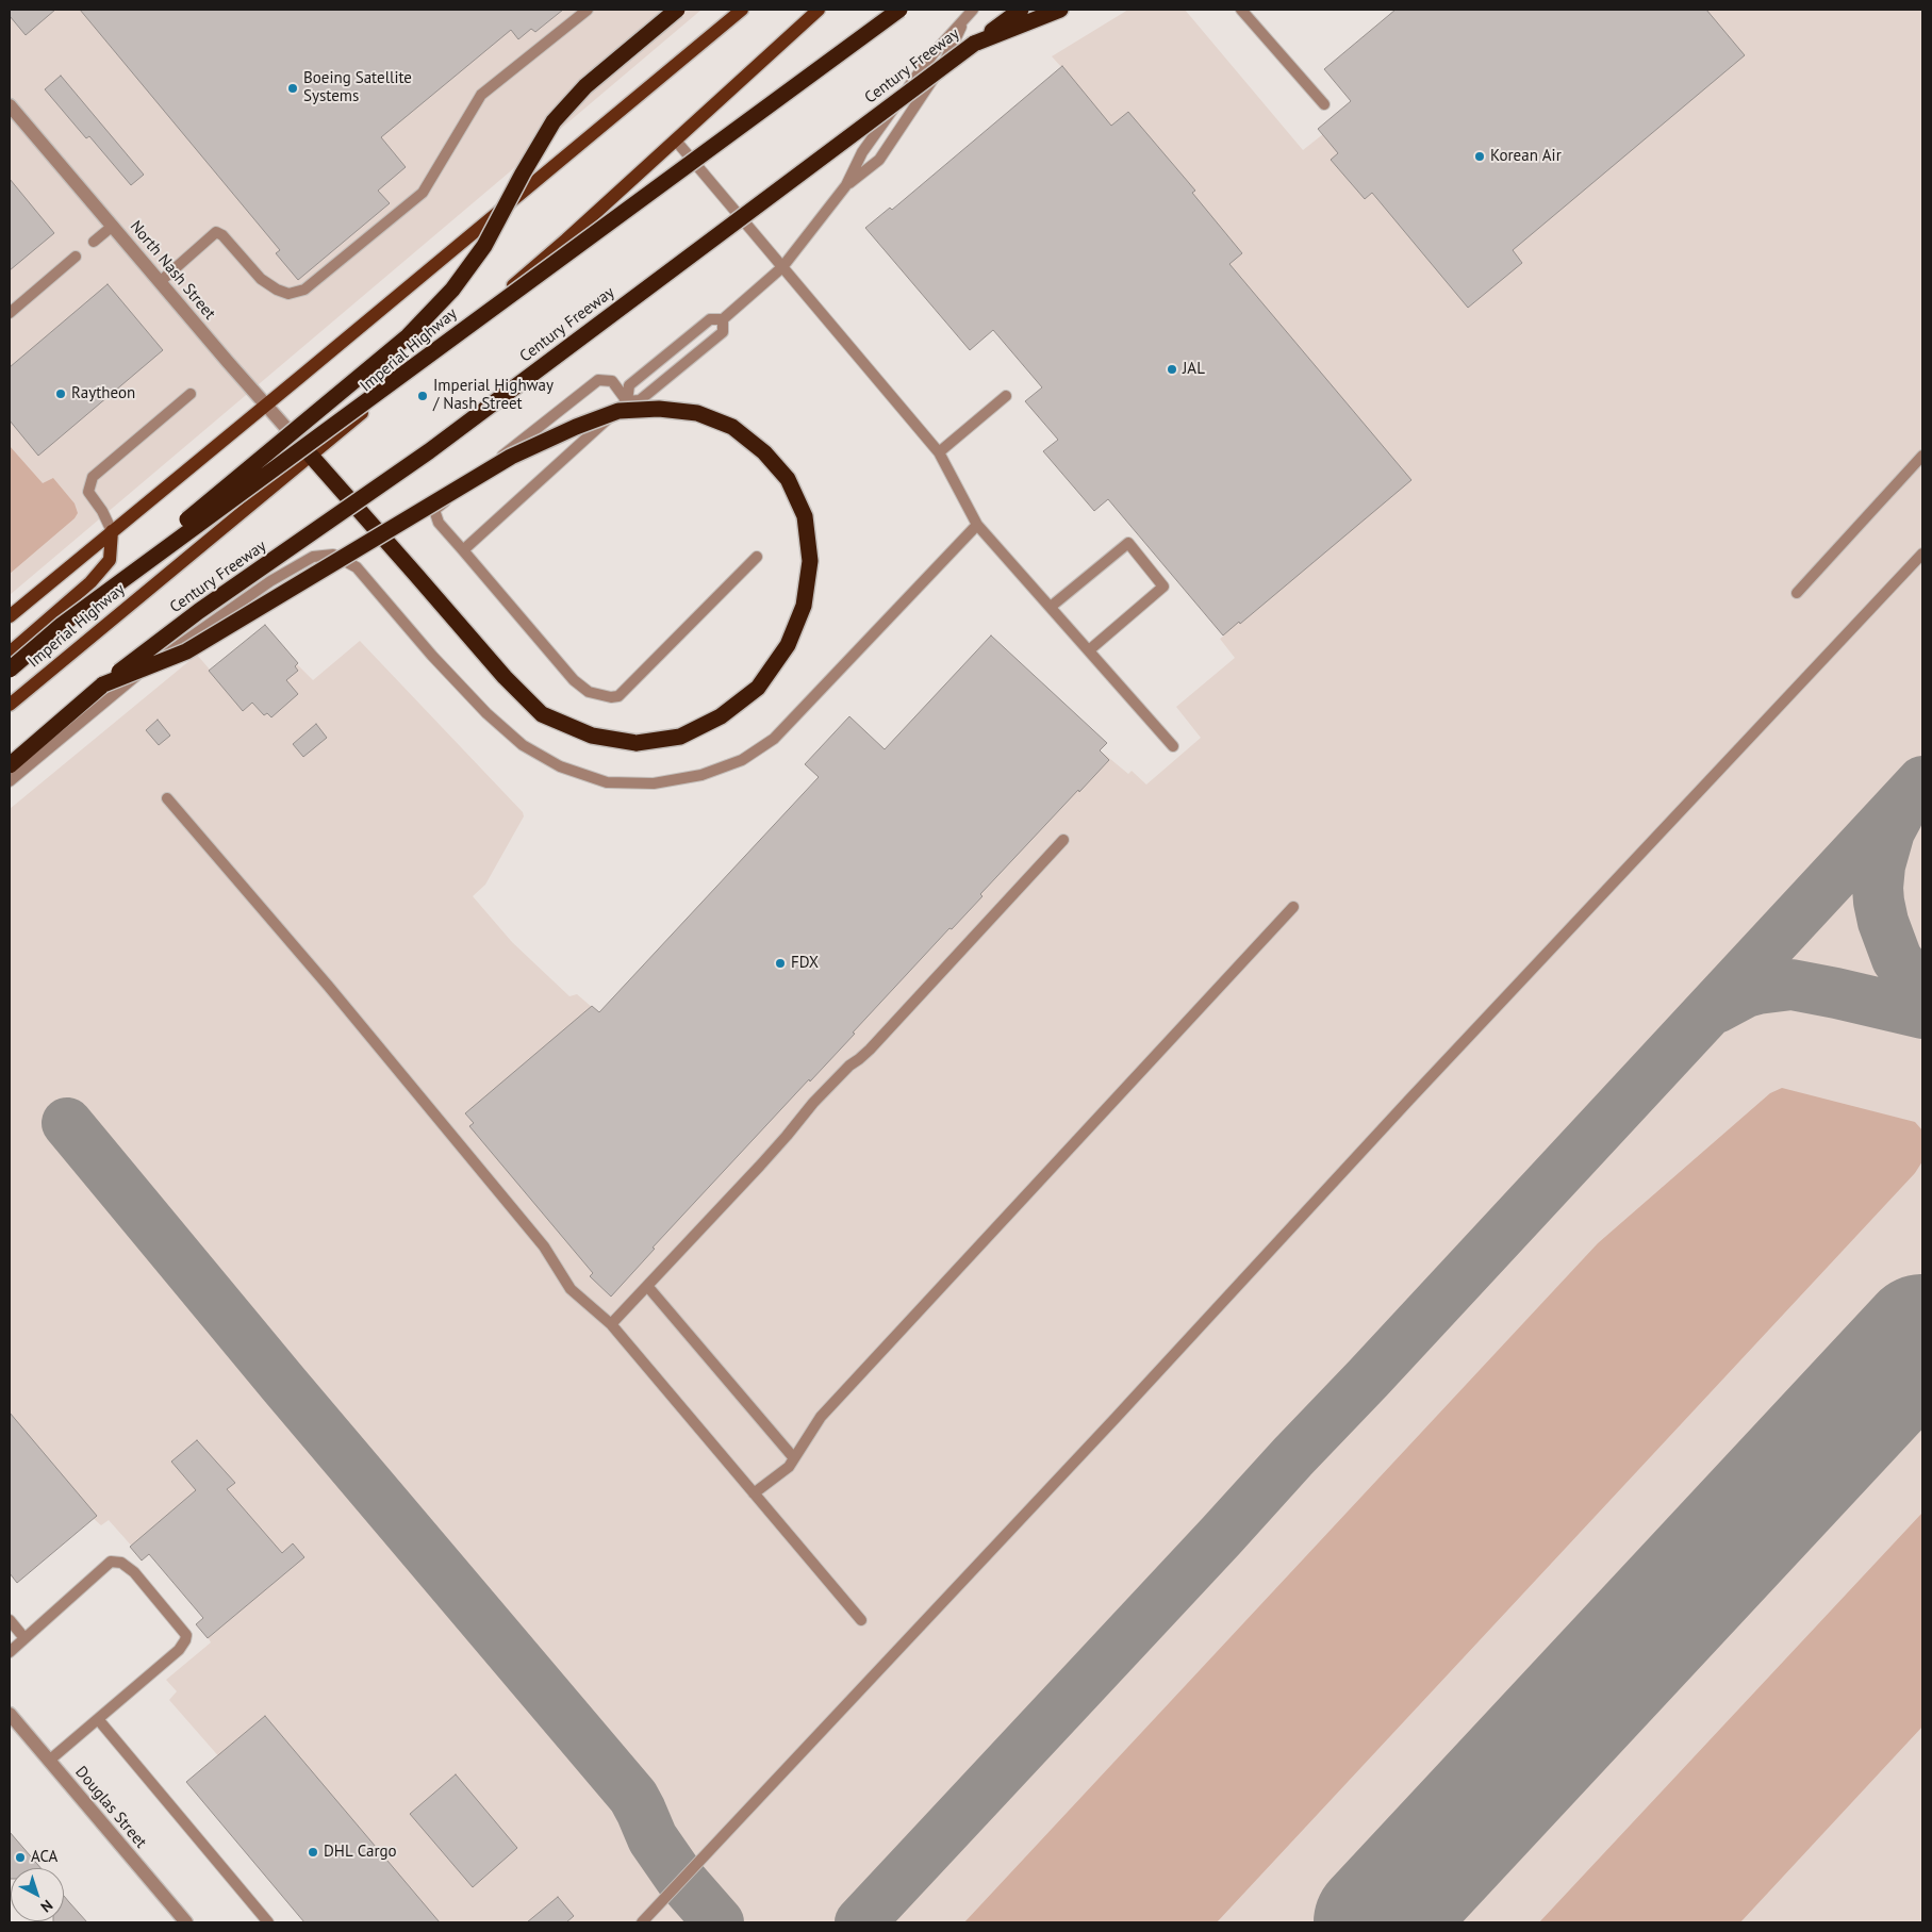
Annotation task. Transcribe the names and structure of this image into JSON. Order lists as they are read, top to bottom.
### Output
{
  "streets": {
    "highway": ["Century Freeway"],
    "main road": ["Imperial Highway"],
    "street": ["North Nash Street", "Douglas Street"]
  },
  "crossings": [
    ["North Nash Street", "Imperial Highway"]
  ],
  "places": [
    "Boeing Satellite Systems",
    "Korean Air",
    "JAL",
    "Raytheon",
    "Imperial Highway / Nash Street",
    "FDX",
    "DHL Cargo",
    "ACA"
  ],
  "north": "bottom right"
}
